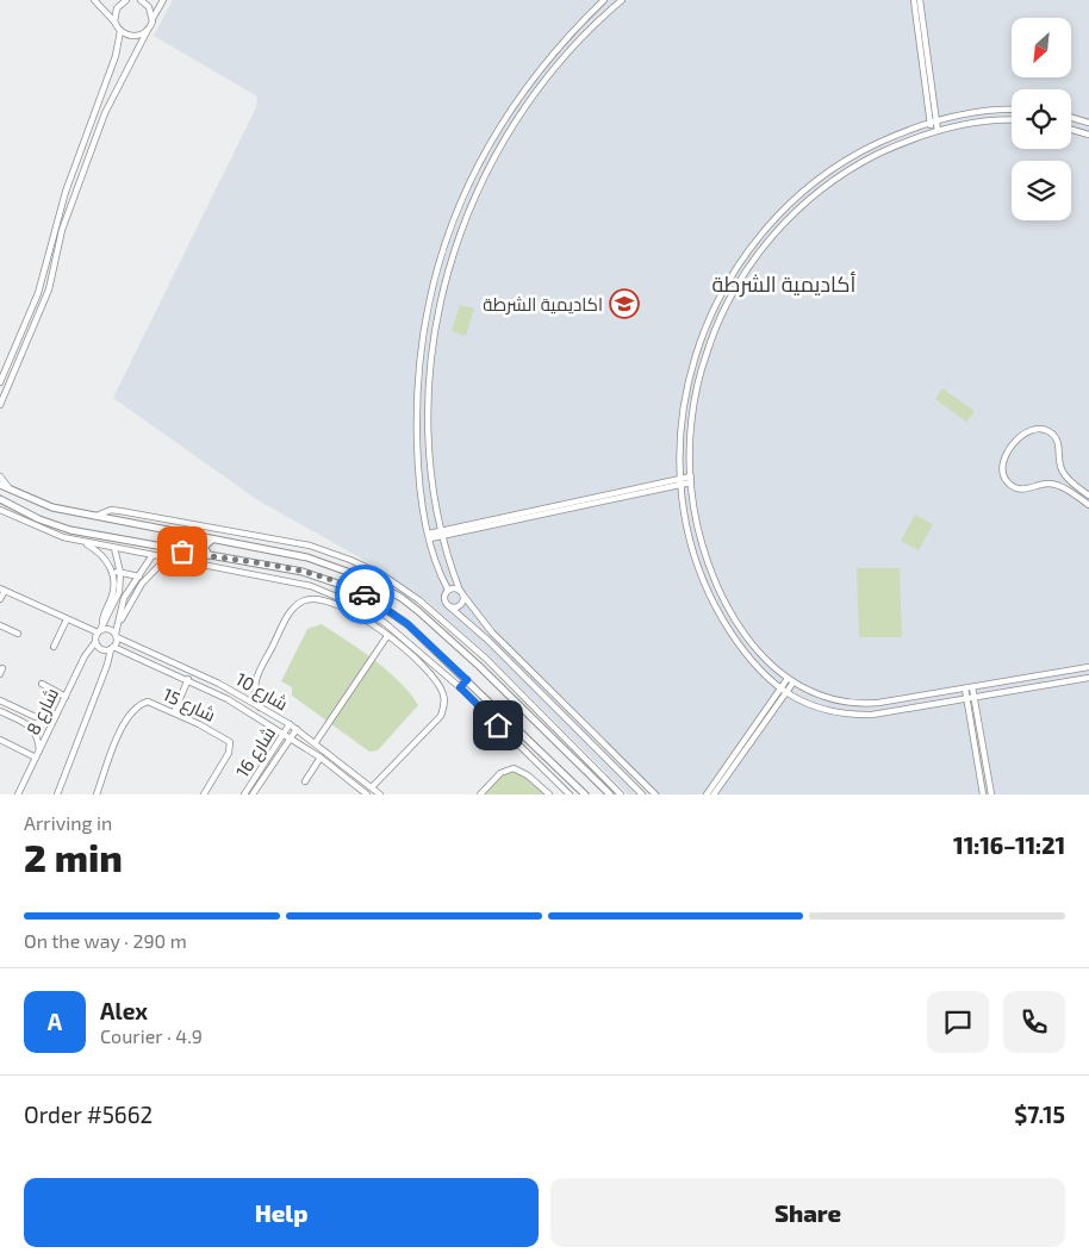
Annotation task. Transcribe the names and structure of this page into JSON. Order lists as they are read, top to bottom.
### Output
{
  "streets": {
    "street": [
      "شارع 10",
      "شارع 15",
      "شارع 8",
      "شارع 16"
    ]
  },
  "crossings": [
    ["شارع 10", "شارع 8"],
    ["شارع 10", "شارع 16"]
  ],
  "districts": ["أكاديمية الشرطة"],
  "places": {
    "school or university": ["اكاديمية الشرطة"]
  },
  "north": "bottom left",
  "page": {
    "heading": ["2 min", "Arriving in", "11:16–11:21"],
    "panel": [
      "Alex",
      "Courier · 4.9",
      "Order #5662",
      "$7.15"
    ],
    "bar": "On the way · 290 m",
    "round": "A",
    "buttons": ["Help", "Share"]
  }
}
